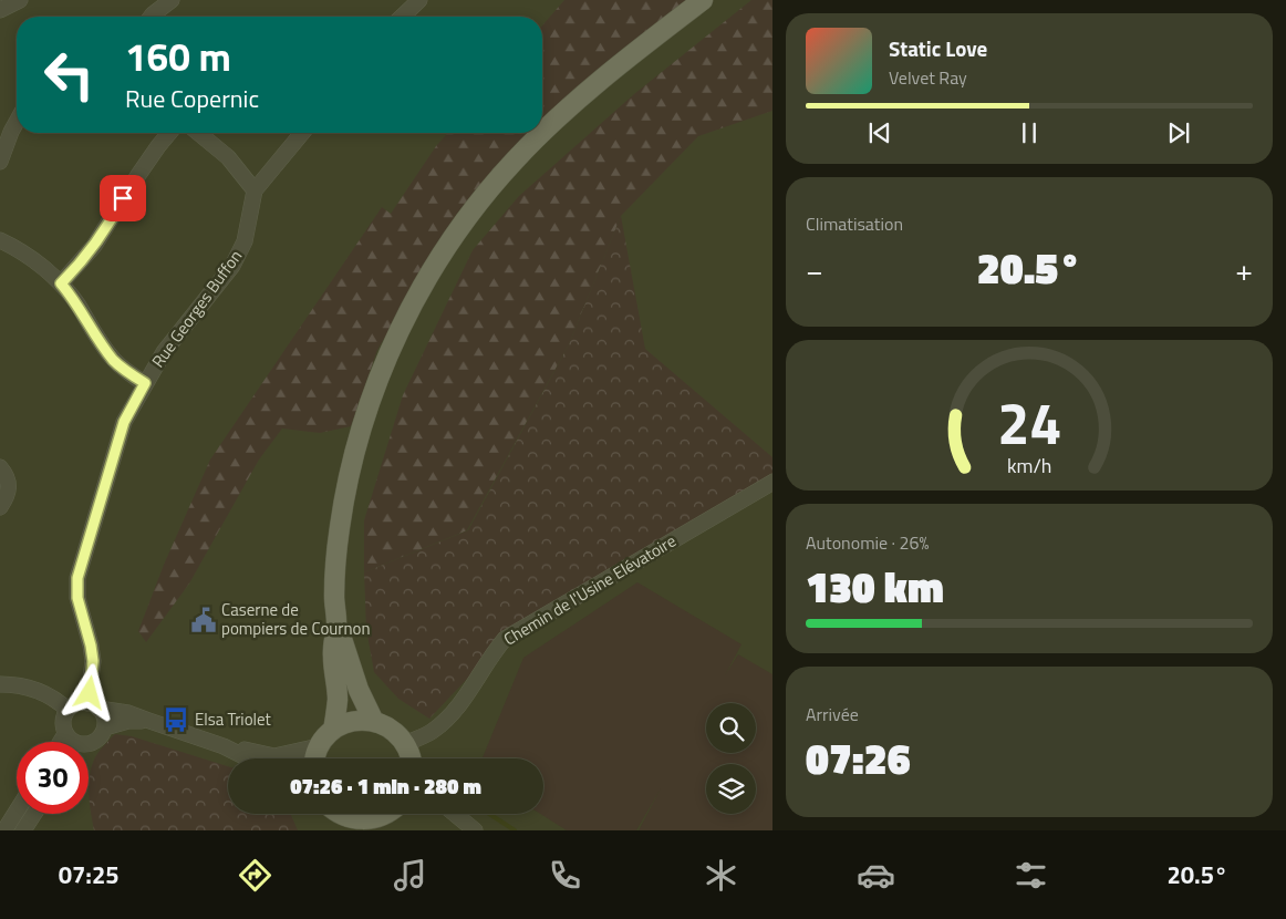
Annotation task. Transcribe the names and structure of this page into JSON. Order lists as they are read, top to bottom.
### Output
{
  "streets": {
    "street": ["Rue Georges Buffon", "Chemin de l'Usine Elévatoire"]
  },
  "places": {
    "public building": ["Caserne de pompiers de Cournon"],
    "bus stop": ["Elsa Triolet"]
  },
  "page": {
    "turn": ["160 m", "Rue Copernic"],
    "song": ["Static Love", "Velvet Ray"],
    "tile": [
      "Climatisation",
      ["Autonomie · 26%", "130 km"],
      ["Arrivée", "07:26"]
    ],
    "heat": ["−", "20.5°", "+"],
    "limit": "30",
    "trip": "07:26 · 1 min · 280 m",
    "tabs": ["07:25", "20.5°"],
    "gauge": ["24", "km/h"]
  }
}
